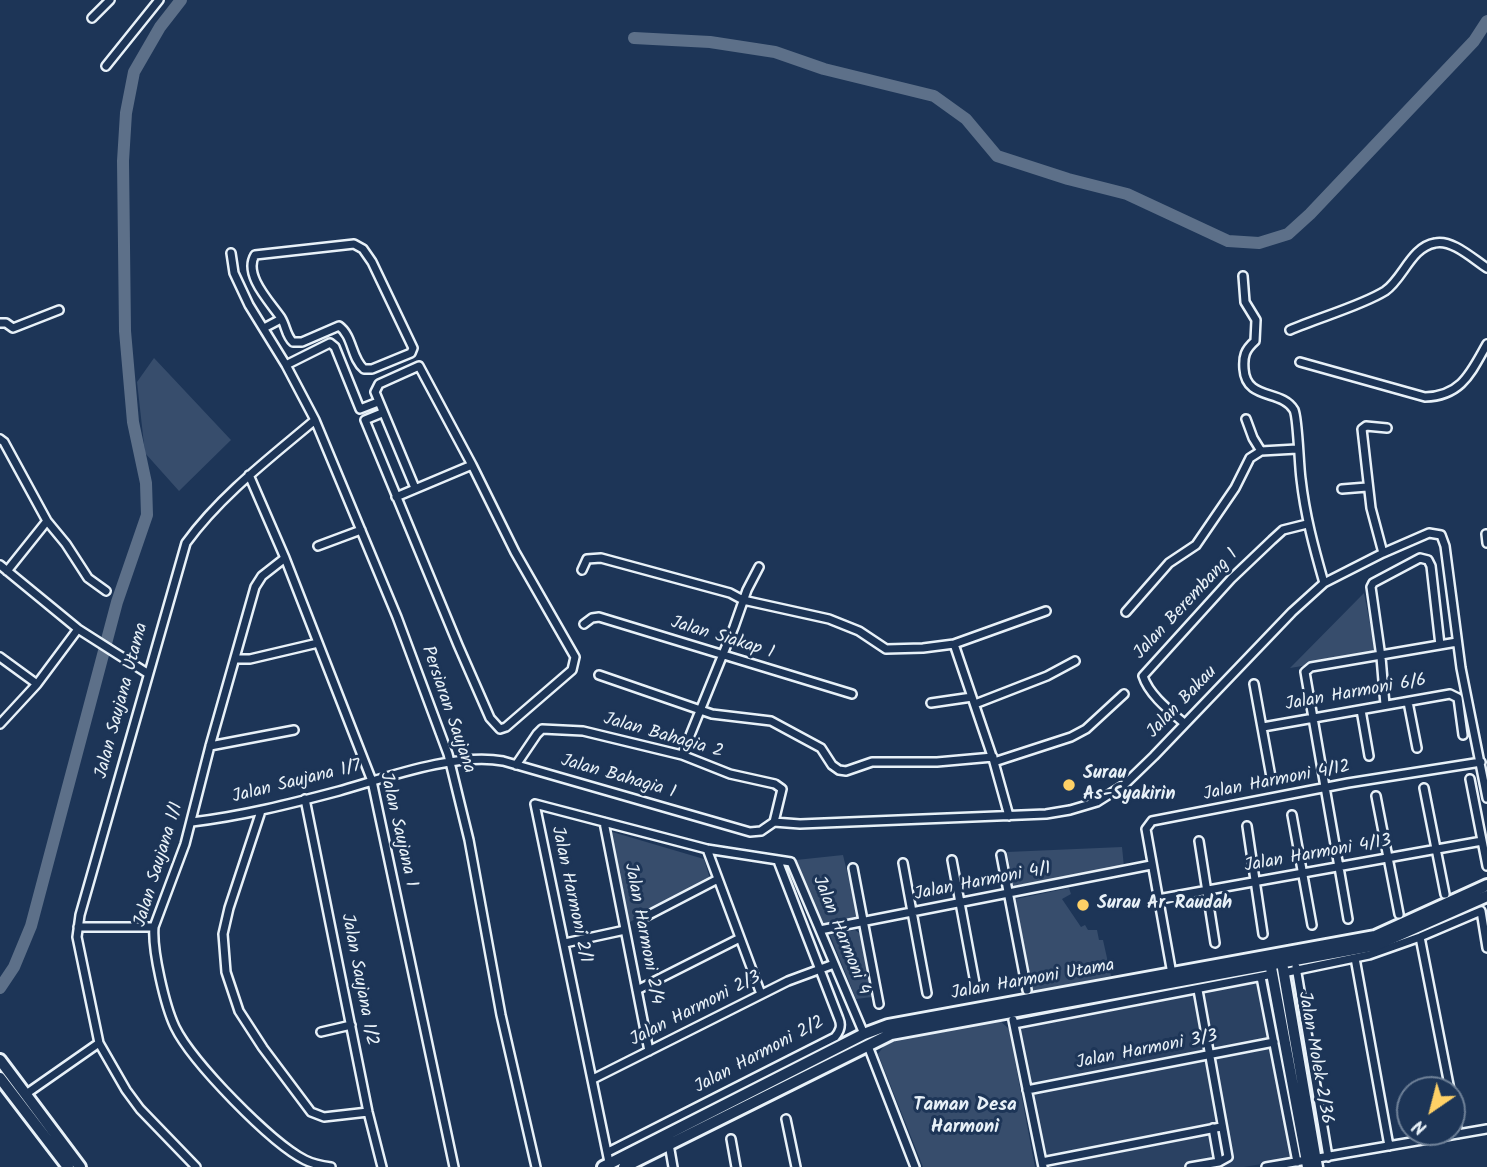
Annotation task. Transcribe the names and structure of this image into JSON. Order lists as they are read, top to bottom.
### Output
{
  "streets": {
    "main road": ["Jalan Harmoni Utama"],
    "street": [
      "Jalan Berembang 1",
      "Jalan Siakap 1",
      "Jalan Harmoni 6/6",
      "Jalan Saujana Utama",
      "Jalan Bakau",
      "Persiaran Saujana",
      "Jalan Bahagia 2",
      "Jalan Bahagia 1",
      "Jalan Harmoni 4/12",
      "Jalan Saujana 1/7",
      "Jalan Saujana 1",
      "Jalan Harmoni 4/13",
      "Jalan Saujana 1/1",
      "Jalan Harmoni 4/1",
      "Jalan Harmoni 2/1",
      "Jalan Harmoni 2/4",
      "Jalan Harmoni 4",
      "Jalan Saujana 1/2",
      "Jalan Harmoni 2/3",
      "Jalan Harmoni 3/3",
      "Jalan Harmoni 2/2",
      "Jalan Molek 2/36"
    ]
  },
  "crossings": [
    ["Jalan Berembang 1", "Jalan Bakau"],
    ["Jalan Saujana Utama", "Persiaran Saujana"],
    ["Jalan Saujana Utama", "Jalan Saujana 1"],
    ["Jalan Bakau", "Jalan Bahagia 2"],
    ["Jalan Bakau", "Jalan Bahagia 1"],
    ["Persiaran Saujana", "Jalan Bahagia 1"],
    ["Persiaran Saujana", "Jalan Saujana 1/7"],
    ["Jalan Bahagia 2", "Jalan Bahagia 1"],
    ["Jalan Bahagia 1", "Jalan Saujana 1/7"],
    ["Jalan Harmoni 4/12", "Jalan Harmoni 4/13"],
    ["Jalan Harmoni 4/12", "Jalan Harmoni 4/1"],
    ["Jalan Harmoni 4/12", "Jalan Harmoni Utama"],
    ["Jalan Saujana 1/7", "Jalan Saujana 1"],
    ["Jalan Saujana 1/7", "Jalan Saujana 1/1"],
    ["Jalan Saujana 1/7", "Jalan Saujana 1/2"],
    ["Jalan Saujana 1", "Jalan Saujana 1/1"],
    ["Jalan Harmoni 4/1", "Jalan Harmoni 4"],
    ["Jalan Harmoni 2/1", "Jalan Harmoni 2/4"],
    ["Jalan Harmoni 2/1", "Jalan Harmoni 4"],
    ["Jalan Harmoni 2/1", "Jalan Harmoni Utama"],
    ["Jalan Harmoni 2/1", "Jalan Harmoni 2/3"],
    ["Jalan Harmoni 2/1", "Jalan Harmoni 2/2"],
    ["Jalan Harmoni 2/4", "Jalan Harmoni 2/3"],
    ["Jalan Harmoni 4", "Jalan Harmoni Utama"],
    ["Jalan Harmoni 4", "Jalan Harmoni 2/3"],
    ["Jalan Harmoni 4", "Jalan Harmoni 2/2"],
    ["Jalan Harmoni Utama", "Jalan Molek 2/36"],
    ["Jalan Harmoni 2/3", "Jalan Harmoni 2/2"]
  ],
  "districts": ["Taman Desa Harmoni"],
  "places": ["Surau As-Syakirin", "Surau Ar-Raudah"],
  "north": "bottom left"
}
